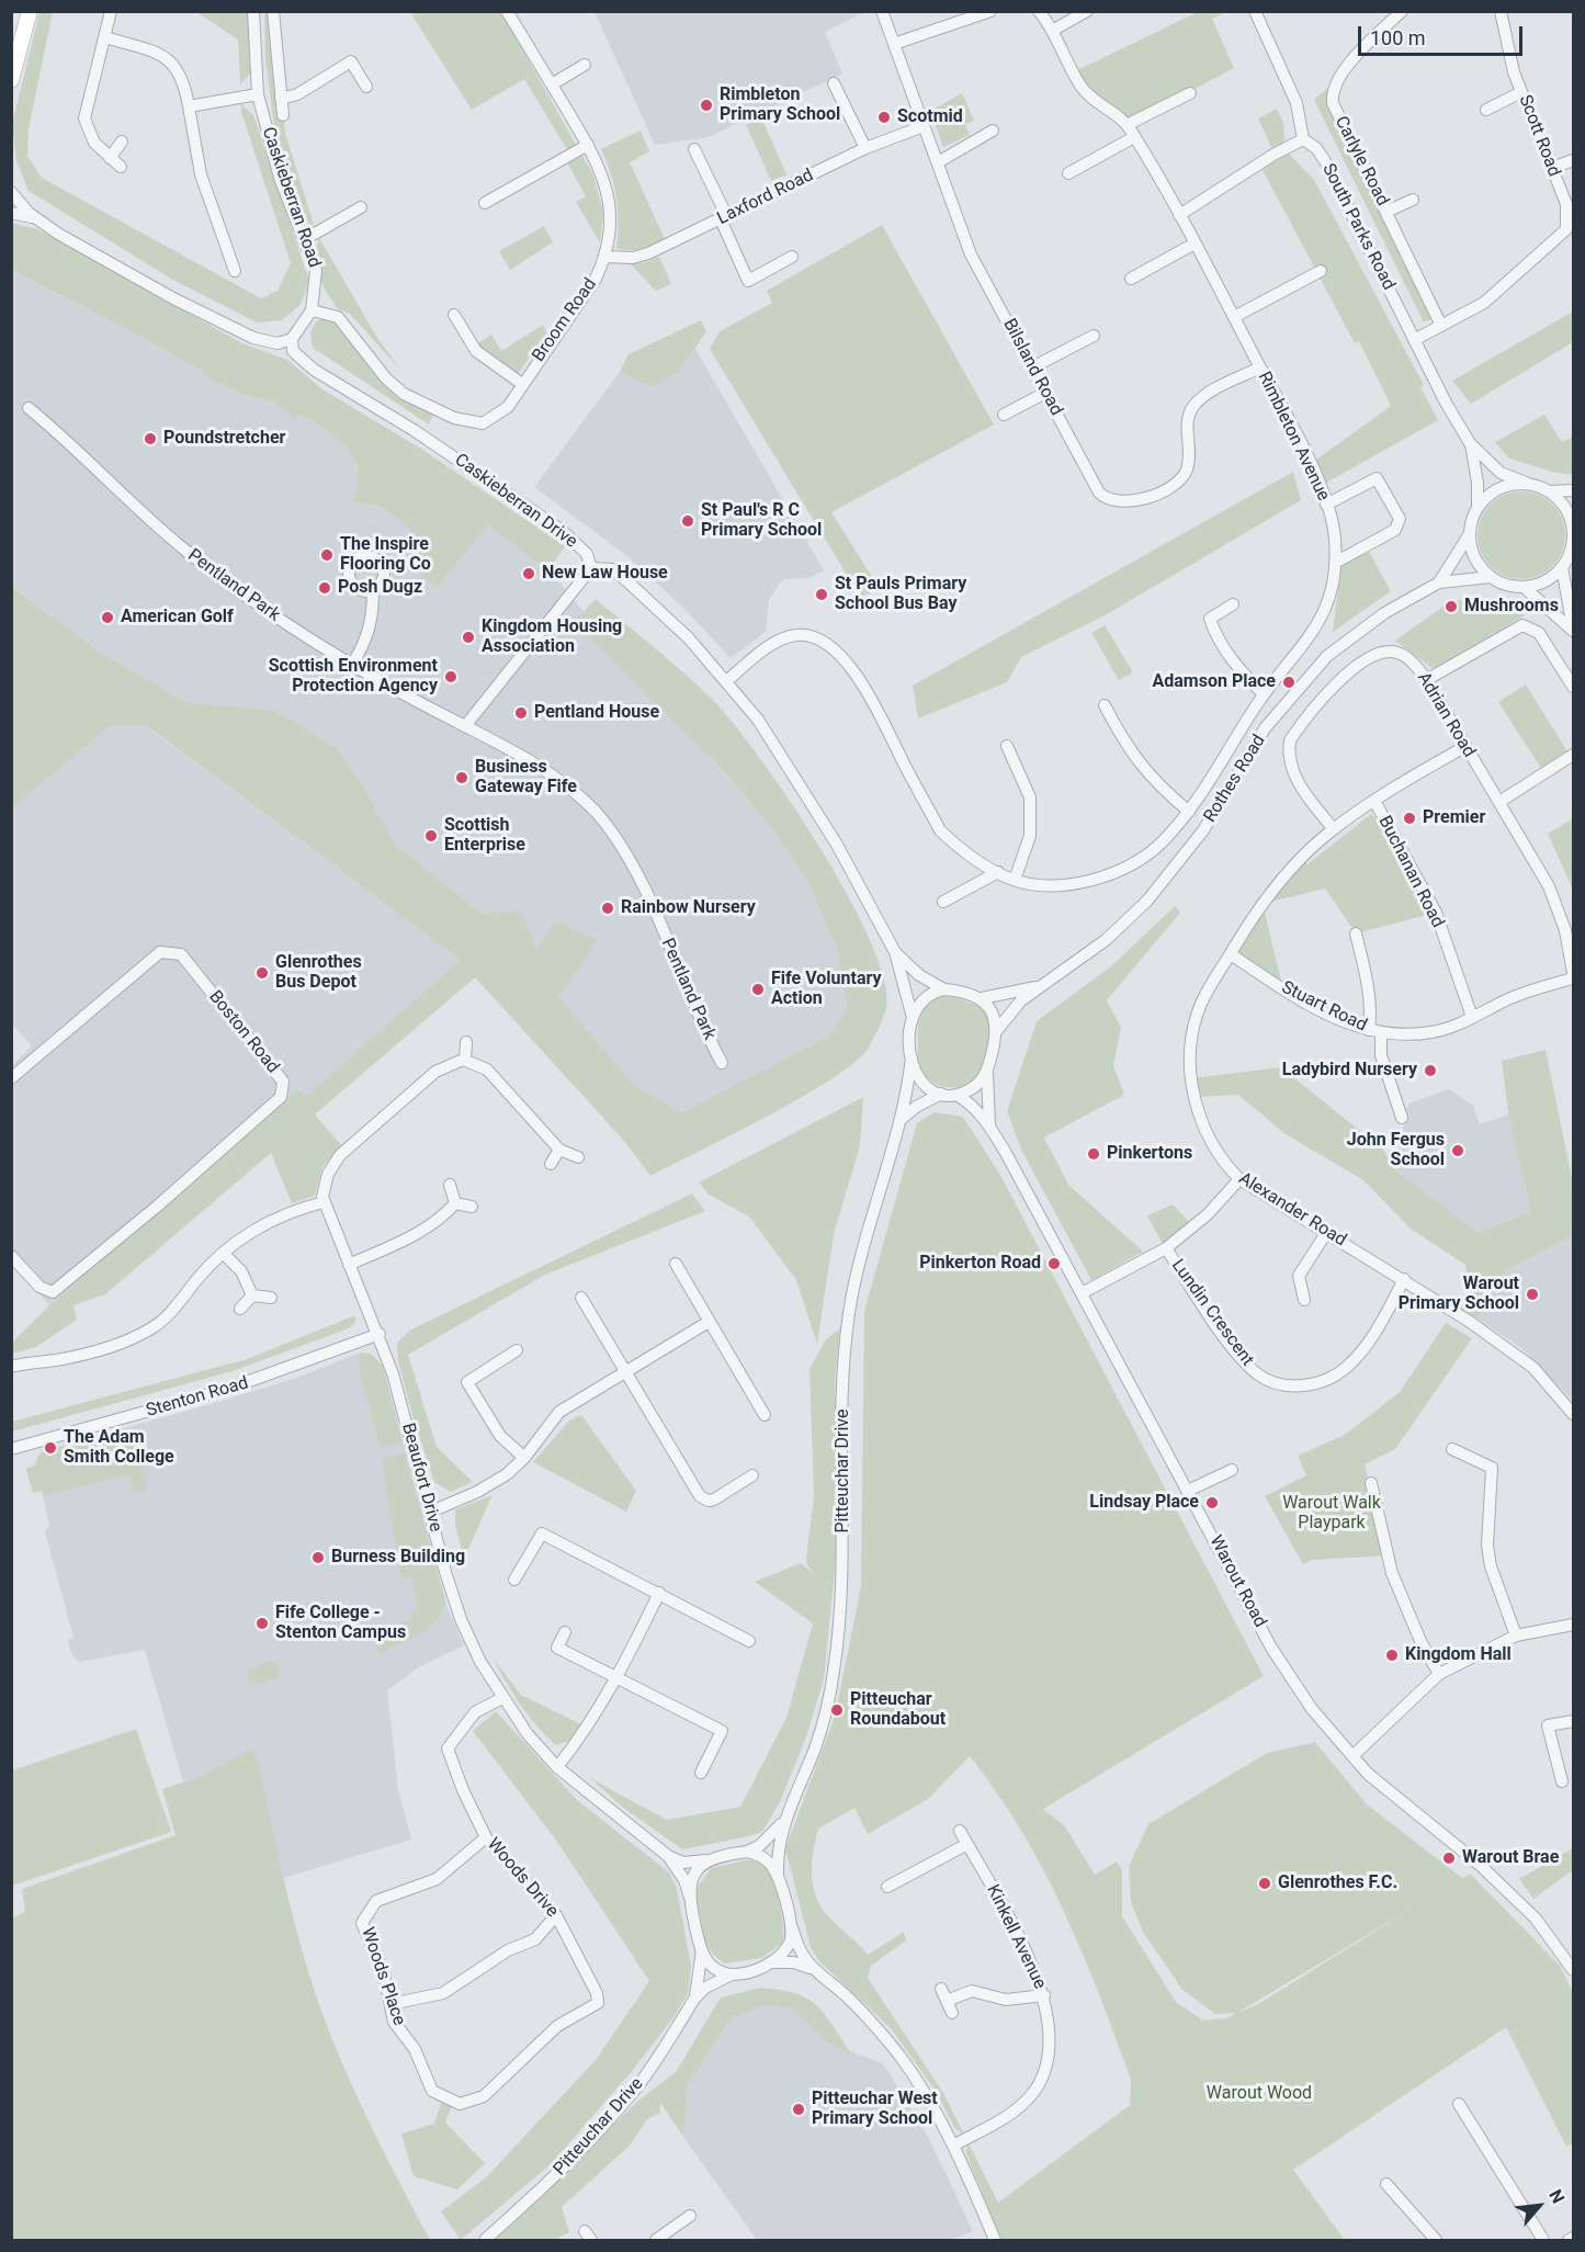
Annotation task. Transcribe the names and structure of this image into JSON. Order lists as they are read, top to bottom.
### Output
{
  "streets": {
    "street": [
      "Scott Road",
      "Carlyle Road",
      "Caskieberran Road",
      "Laxford Road",
      "South Parks Road",
      "Broom Road",
      "Bilsland Road",
      "Rimbleton Avenue",
      "Caskieberran Drive",
      "Pentland Park",
      "Adrian Road",
      "Rothes Road",
      "Buchanan Road",
      "Stuart Road",
      "Boston Road",
      "Alexander Road",
      "Lundin Crescent",
      "Stenton Road",
      "Pitteuchar Drive",
      "Beaufort Drive",
      "Warout Road",
      "Woods Drive",
      "Kinkell Avenue",
      "Woods Place"
    ]
  },
  "crossings": [
    ["Scott Road", "Carlyle Road"],
    ["Scott Road", "South Parks Road"],
    ["Caskieberran Road", "Broom Road"],
    ["Caskieberran Road", "Caskieberran Drive"],
    ["Laxford Road", "Broom Road"],
    ["Laxford Road", "Bilsland Road"],
    ["South Parks Road", "Rothes Road"],
    ["Bilsland Road", "Rimbleton Avenue"],
    ["Adrian Road", "Alexander Road"],
    ["Buchanan Road", "Stuart Road"],
    ["Buchanan Road", "Alexander Road"],
    ["Stuart Road", "Alexander Road"],
    ["Alexander Road", "Lundin Crescent"],
    ["Stenton Road", "Beaufort Drive"],
    ["Pitteuchar Drive", "Beaufort Drive"],
    ["Beaufort Drive", "Woods Drive"],
    ["Woods Drive", "Woods Place"]
  ],
  "parks": ["Warout Walk Playpark", "Warout Wood"],
  "places": [
    "Rimbleton Primary School",
    "Scotmid",
    "Poundstretcher",
    "St Paul's R C Primary School",
    "The Inspire Flooring Co",
    "New Law House",
    "Posh Dugz",
    "St Pauls Primary School Bus Bay",
    "Mushrooms",
    "American Golf",
    "Kingdom Housing Association",
    "Scottish Environment Protection Agency",
    "Adamson Place",
    "Pentland House",
    "Business Gateway Fife",
    "Premier",
    "Scottish Enterprise",
    "Rainbow Nursery",
    "Glenrothes Bus Depot",
    "Fife Voluntary Action",
    "Ladybird Nursery",
    "John Fergus School",
    "Pinkertons",
    "Pinkerton Road",
    "Warout Primary School",
    "The Adam Smith College",
    "Lindsay Place",
    "Burness Building",
    "Fife College - Stenton Campus",
    "Kingdom Hall",
    "Pitteuchar Roundabout",
    "Warout Brae",
    "Glenrothes F.C.",
    "Pitteuchar West Primary School"
  ],
  "scale_bar": "100 m",
  "north": "top right"
}
